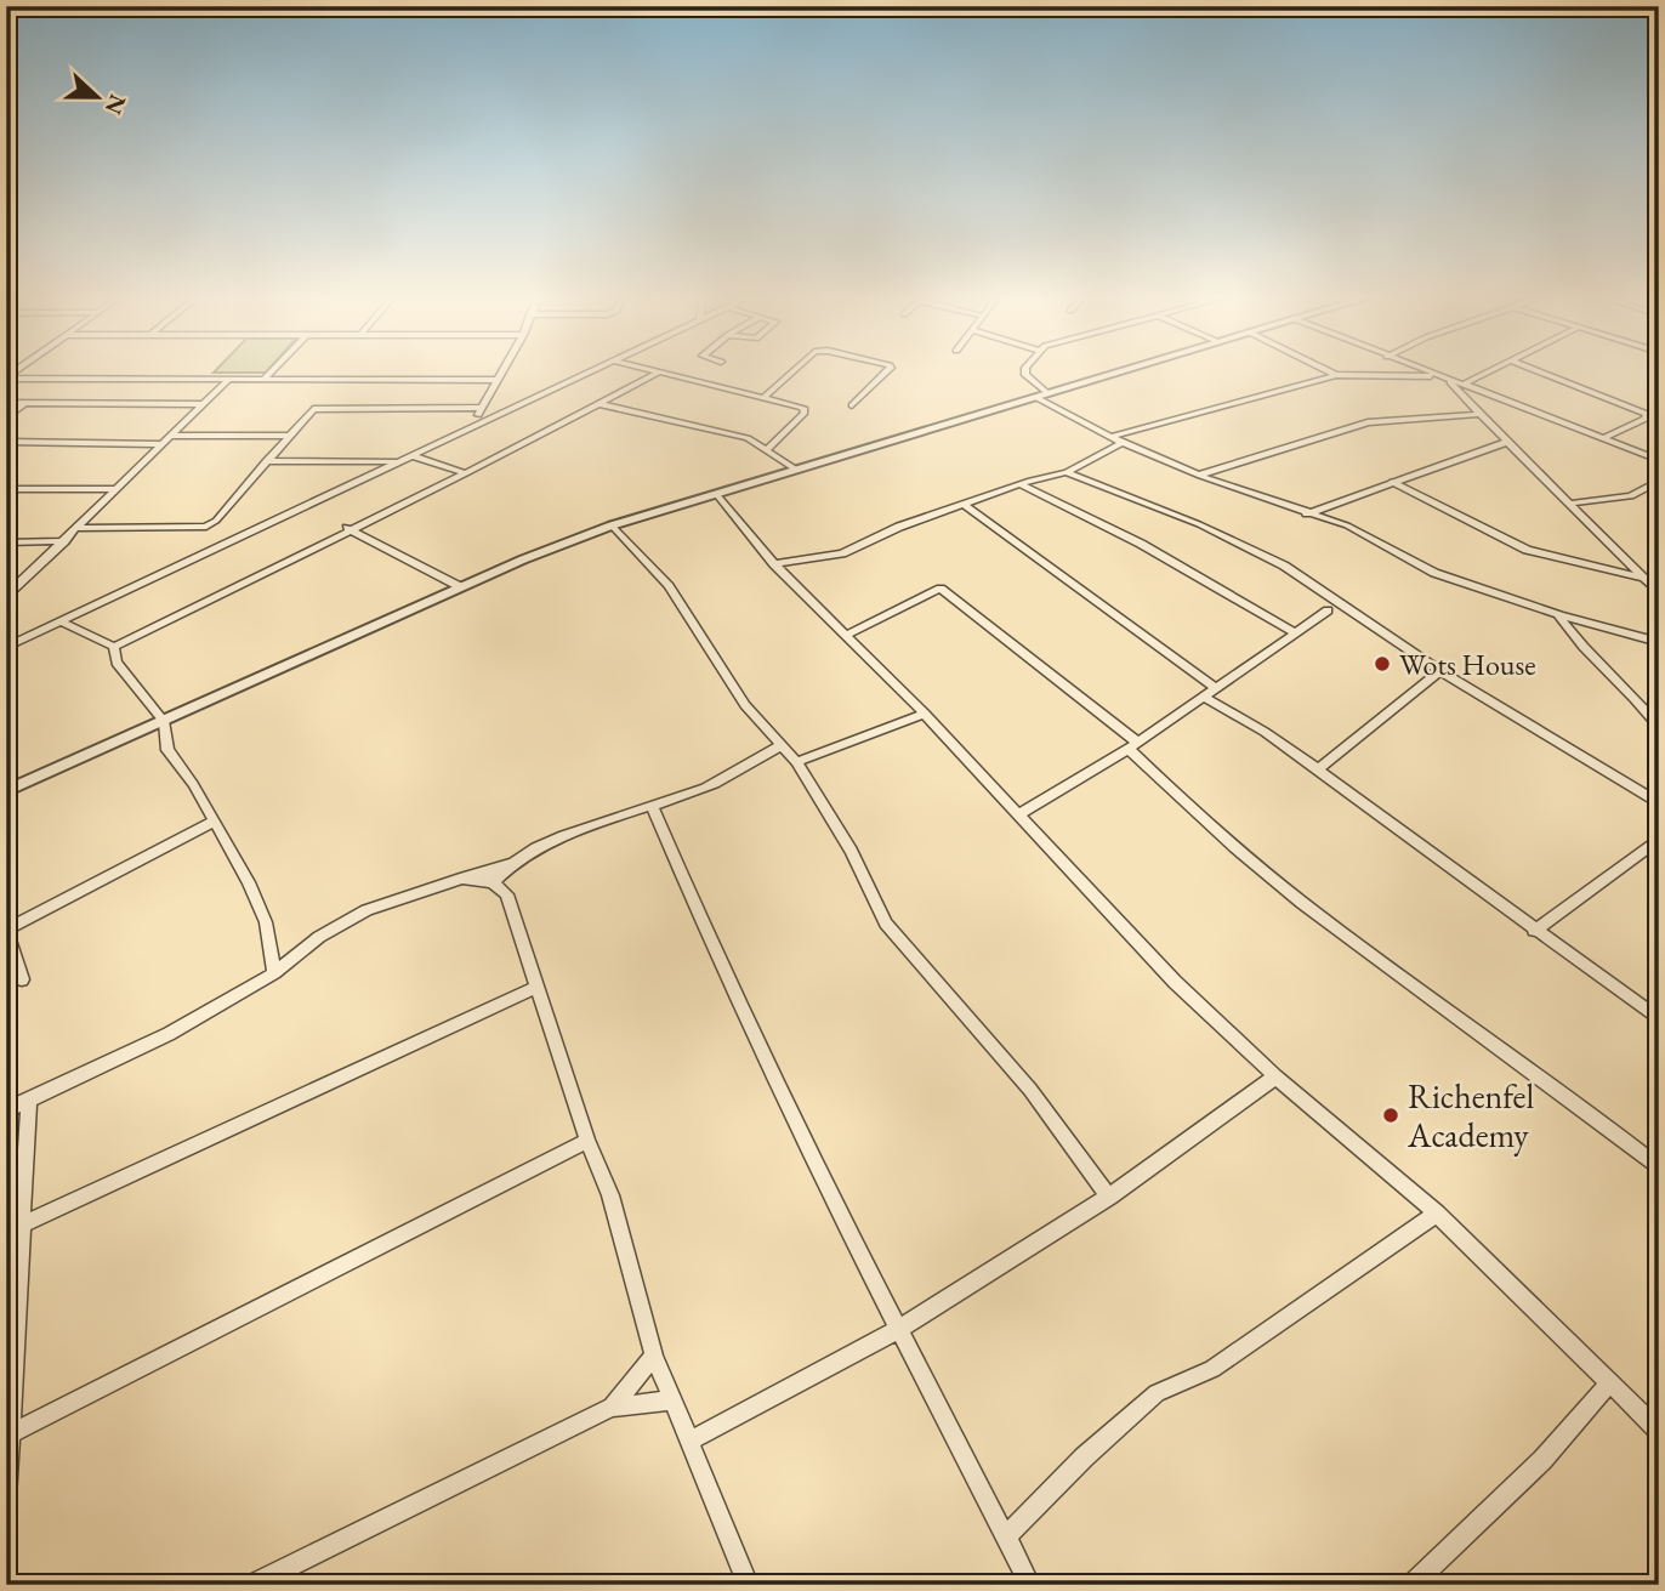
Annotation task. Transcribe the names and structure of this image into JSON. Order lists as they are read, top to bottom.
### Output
{
  "places": ["Wots House", "Richenfel Academy"],
  "north": "right"
}
